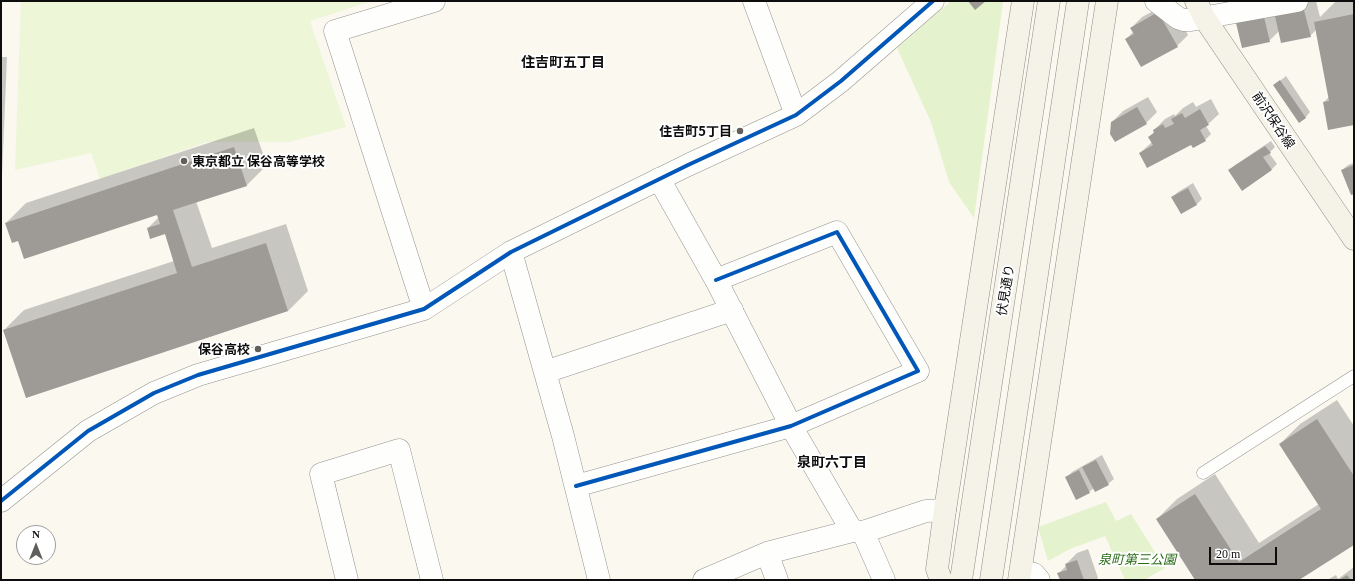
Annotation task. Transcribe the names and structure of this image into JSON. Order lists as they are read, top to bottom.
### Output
{
  "streets": {
    "main road": ["前沢保谷線", "伏見通り"]
  },
  "districts": ["住吉町五丁目", "泉町六丁目"],
  "parks": ["泉町第三公園"],
  "places": ["住吉町5丁目", "東京都立 保谷高等学校", "保谷高校"],
  "scale_bar": "20 m",
  "north": "top"
}
